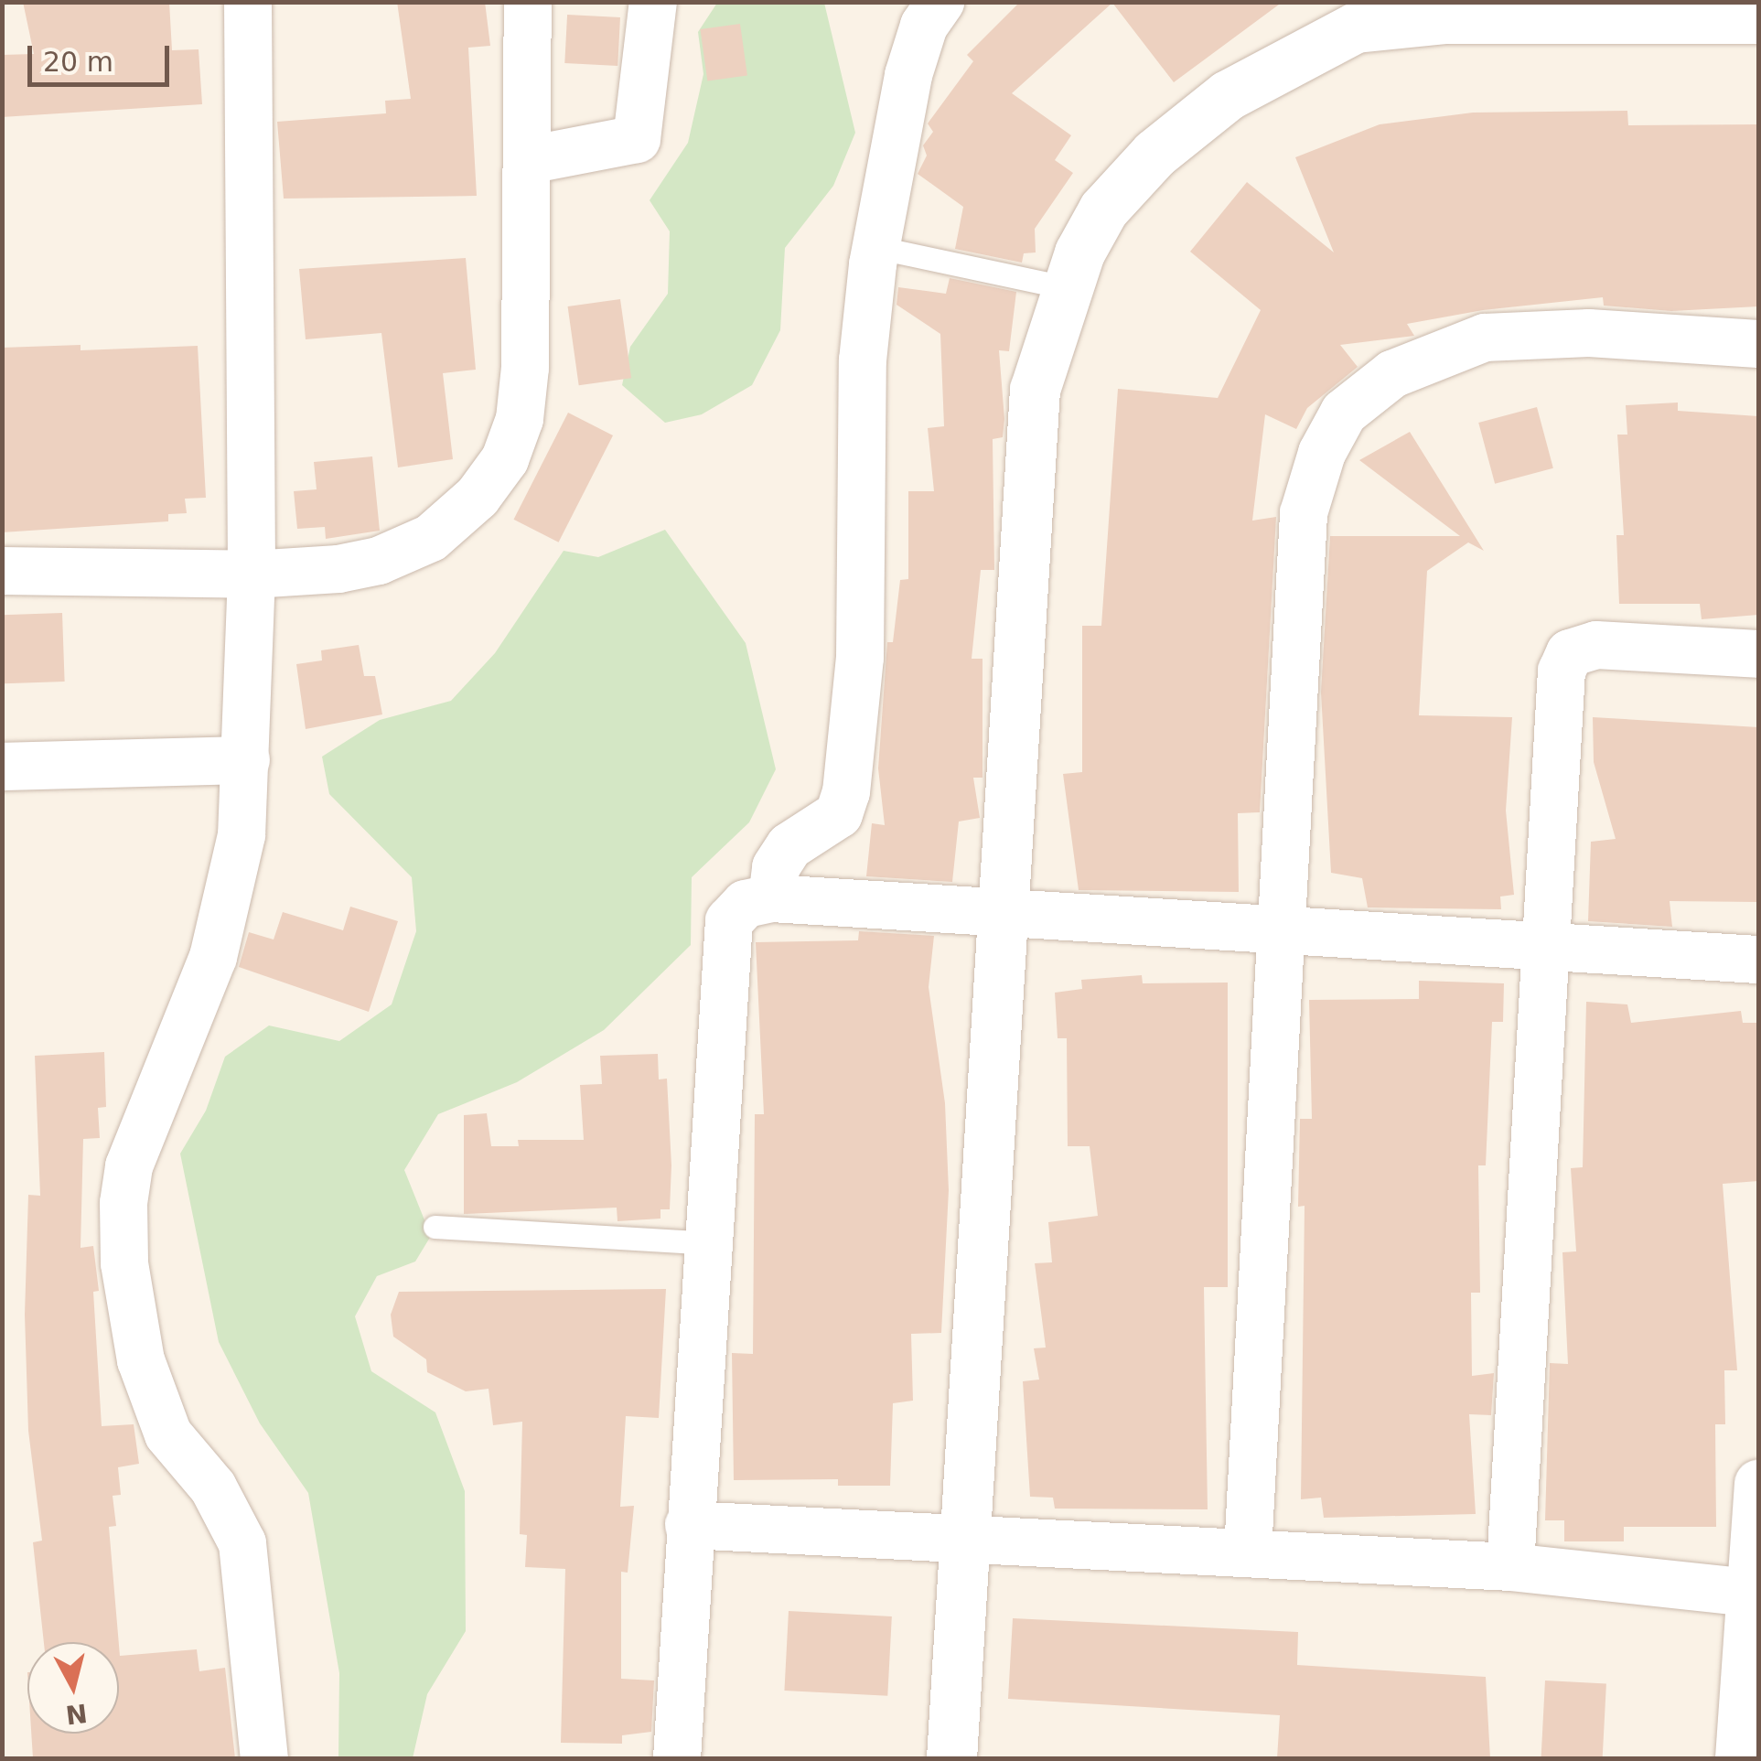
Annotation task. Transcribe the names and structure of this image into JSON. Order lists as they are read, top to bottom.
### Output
{
  "scale_bar": "20 m",
  "north": "bottom"
}
